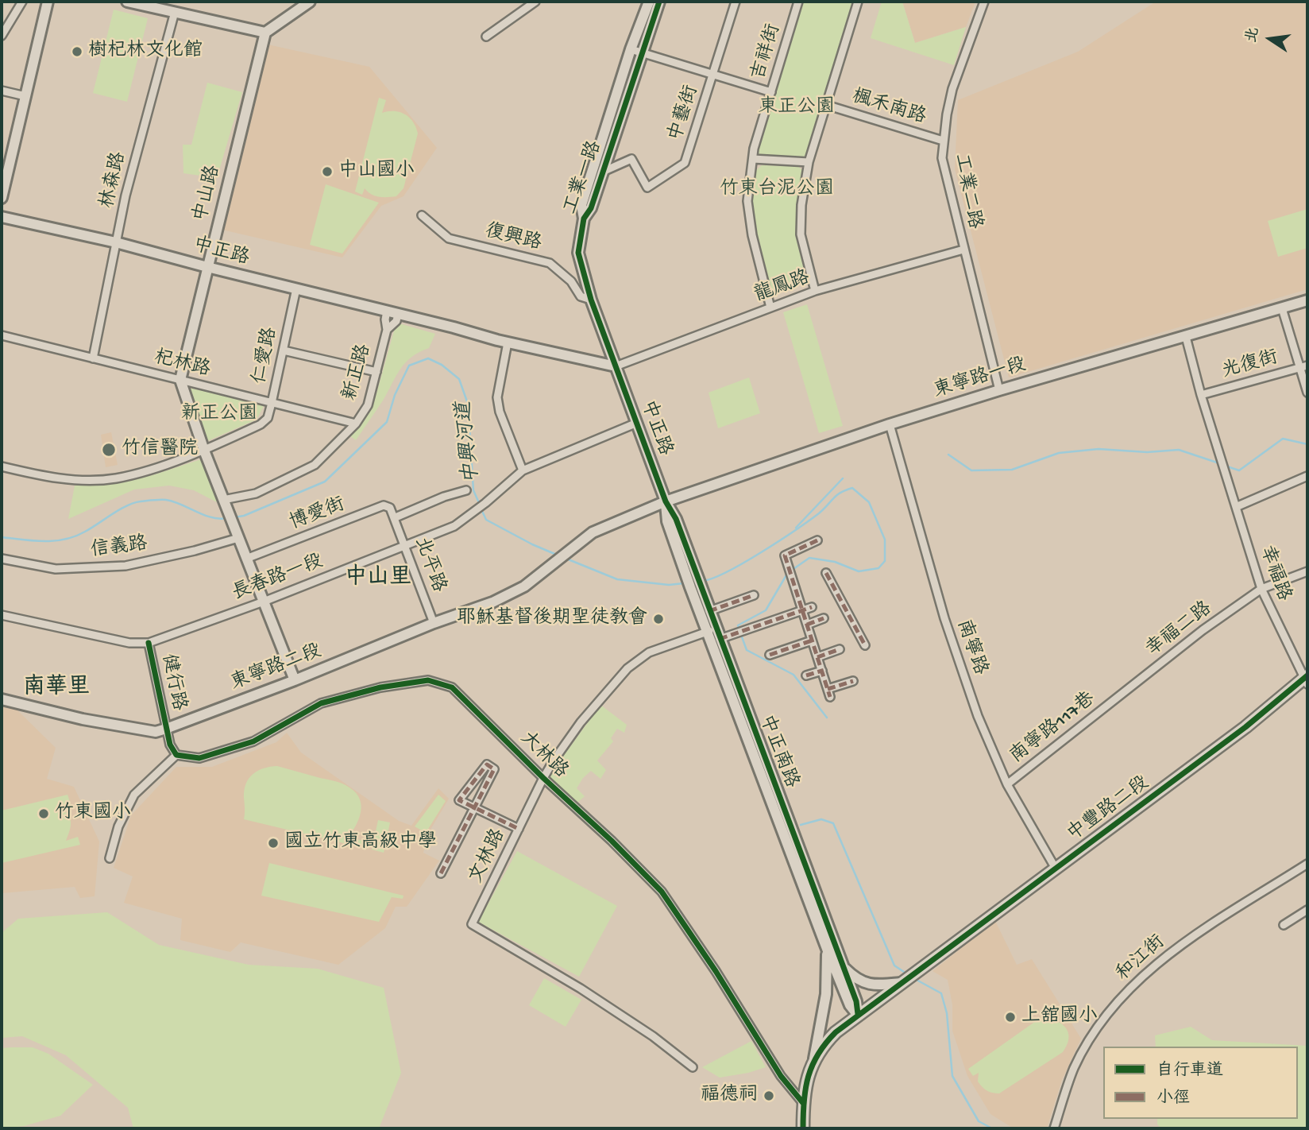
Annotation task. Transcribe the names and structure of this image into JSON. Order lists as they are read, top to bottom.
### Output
{
  "streets": {
    "main road": ["中豐路二段"],
    "street": [
      "吉祥街",
      "楓禾南路",
      "中藝街",
      "工業一路",
      "林森路",
      "工業二路",
      "中山路",
      "復興路",
      "中正路",
      "龍鳳路",
      "仁愛路",
      "杞林路",
      "光復街",
      "新正路",
      "東寧路一段",
      "博愛街",
      "信義路",
      "北平路",
      "幸福路",
      "長春路一段",
      "幸福二路",
      "南寧路",
      "東寧路二段",
      "健行路",
      "南寧路117巷",
      "中正南路",
      "大林路",
      "文林路",
      "和江街"
    ]
  },
  "crossings": [
    ["吉祥街", "龍鳳路"],
    ["楓禾南路", "工業二路"],
    ["中藝街", "工業一路"],
    ["工業一路", "復興路"],
    ["工業一路", "中正路"],
    ["工業一路", "龍鳳路"],
    ["林森路", "中正路"],
    ["林森路", "杞林路"],
    ["工業二路", "龍鳳路"],
    ["工業二路", "東寧路一段"],
    ["中山路", "中正路"],
    ["中山路", "杞林路"],
    ["中正路", "龍鳳路"],
    ["中正路", "仁愛路"],
    ["中正路", "新正路"],
    ["中正路", "東寧路一段"],
    ["中正路", "長春路一段"],
    ["中正路", "東寧路二段"],
    ["中正路", "中正南路"],
    ["仁愛路", "杞林路"],
    ["杞林路", "新正路"],
    ["光復街", "幸福路"],
    ["東寧路一段", "南寧路"],
    ["東寧路一段", "東寧路二段"],
    ["東寧路一段", "中正南路"],
    ["博愛街", "北平路"],
    ["北平路", "長春路一段"],
    ["北平路", "東寧路二段"],
    ["幸福路", "幸福二路"],
    ["幸福路", "中豐路二段"],
    ["長春路一段", "健行路"],
    ["幸福二路", "南寧路117巷"],
    ["南寧路", "南寧路117巷"],
    ["南寧路", "中豐路二段"],
    ["東寧路二段", "健行路"],
    ["東寧路二段", "中正南路"],
    ["中正南路", "文林路"],
    ["大林路", "文林路"]
  ],
  "districts": ["中山里", "南華里"],
  "water": ["中興河道"],
  "parks": ["東正公園", "竹東台泥公園", "新正公園"],
  "places": [
    "樹杞林文化館",
    "中山國小",
    "竹信醫院",
    "耶穌基督後期聖徒教會",
    "竹東國小",
    "國立竹東高級中學",
    "上舘國小",
    "福德祠"
  ],
  "legend": ["自行車道", "小徑"],
  "north": "left"
}
